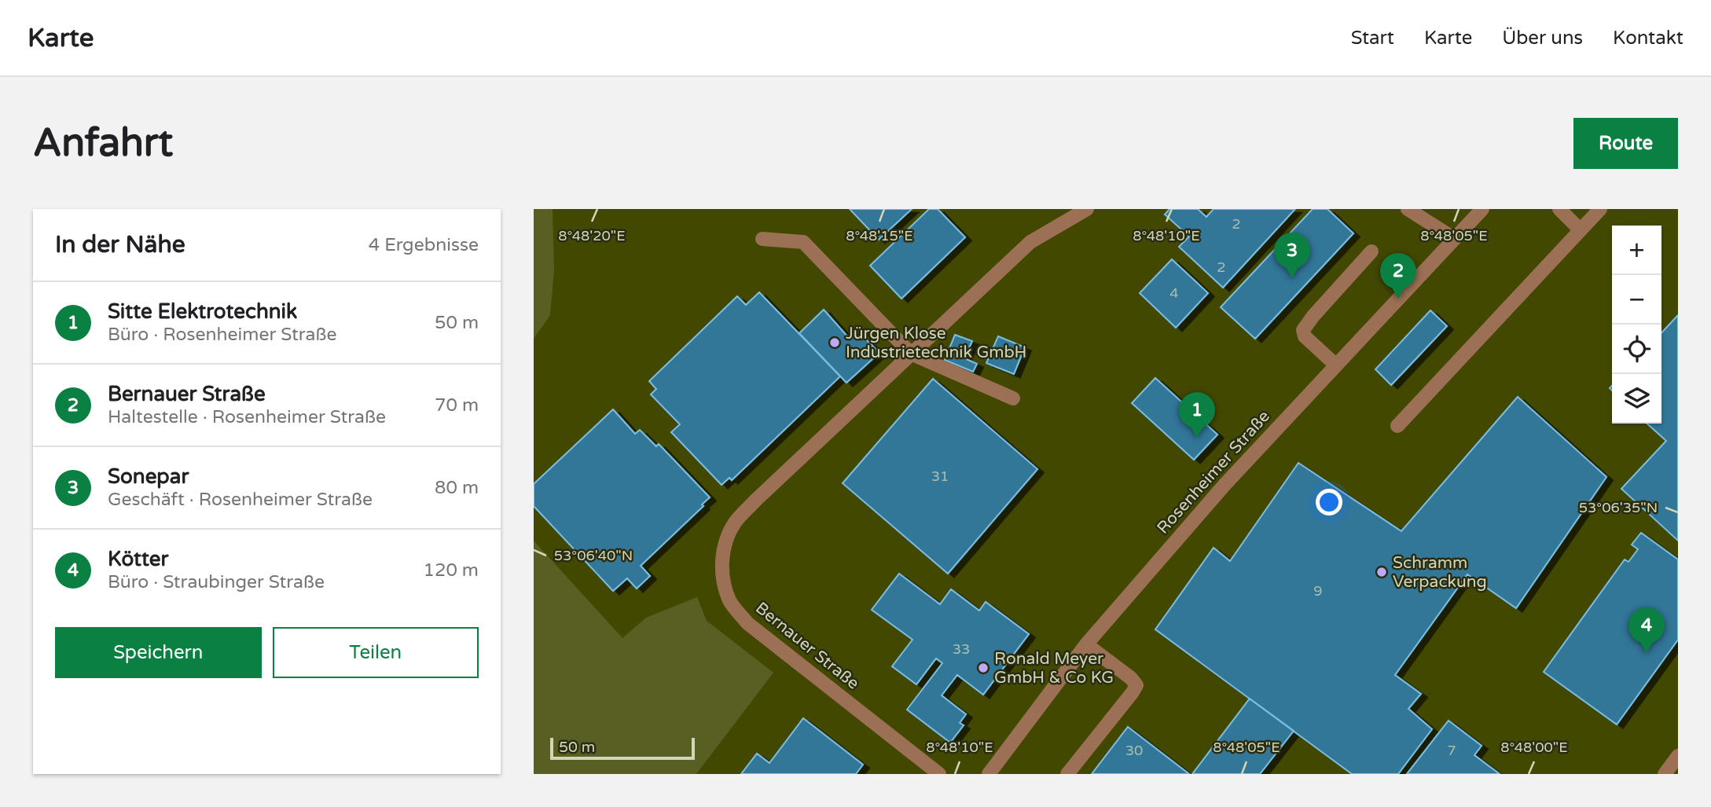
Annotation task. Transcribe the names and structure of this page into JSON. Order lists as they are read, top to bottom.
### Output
{
  "streets": {
    "street": ["Rosenheimer Straße", "Bernauer Straße"]
  },
  "places": ["Jürgen Klose Industrietechnik GmbH", "Schramm Verpackung", "Ronald Meyer GmbH & Co KG"],
  "house_numbers": [
    "2",
    "2",
    "4",
    "31",
    "9",
    "33",
    "30",
    "7"
  ],
  "scale_bar": "50 m",
  "page": {
    "header": "Karte",
    "nav": [
      "Start",
      "Karte",
      "Über uns",
      "Kontakt"
    ],
    "buttons": [
      "Route",
      ["Speichern", "Teilen"]
    ],
    "title": "Anfahrt",
    "heading": ["In der Nähe", "4 Ergebnisse"],
    "map_buttons": ["+", "−"],
    "pins": [
      "3",
      "2",
      "1",
      "4"
    ],
    "list": [
      {
        "mark": "1",
        "name": "Sitte Elektrotechnik",
        "note": "Büro · Rosenheimer Straße",
        "value": "50 m"
      },
      {
        "mark": "2",
        "name": "Bernauer Straße",
        "note": "Haltestelle · Rosenheimer Straße",
        "value": "70 m"
      },
      {
        "mark": "3",
        "name": "Sonepar",
        "note": "Geschäft · Rosenheimer Straße",
        "value": "80 m"
      },
      {
        "mark": "4",
        "name": "Kötter",
        "note": "Büro · Straubinger Straße",
        "value": "120 m"
      }
    ],
    "scale": "50 m"
  },
  "coordinates": [
    "8°48'15\"E",
    "8°48'10\"E",
    "8°48'05\"E",
    "8°48'20\"E",
    "53°06'35\"N",
    "53°06'40\"N",
    "8°48'00\"E"
  ]
}
